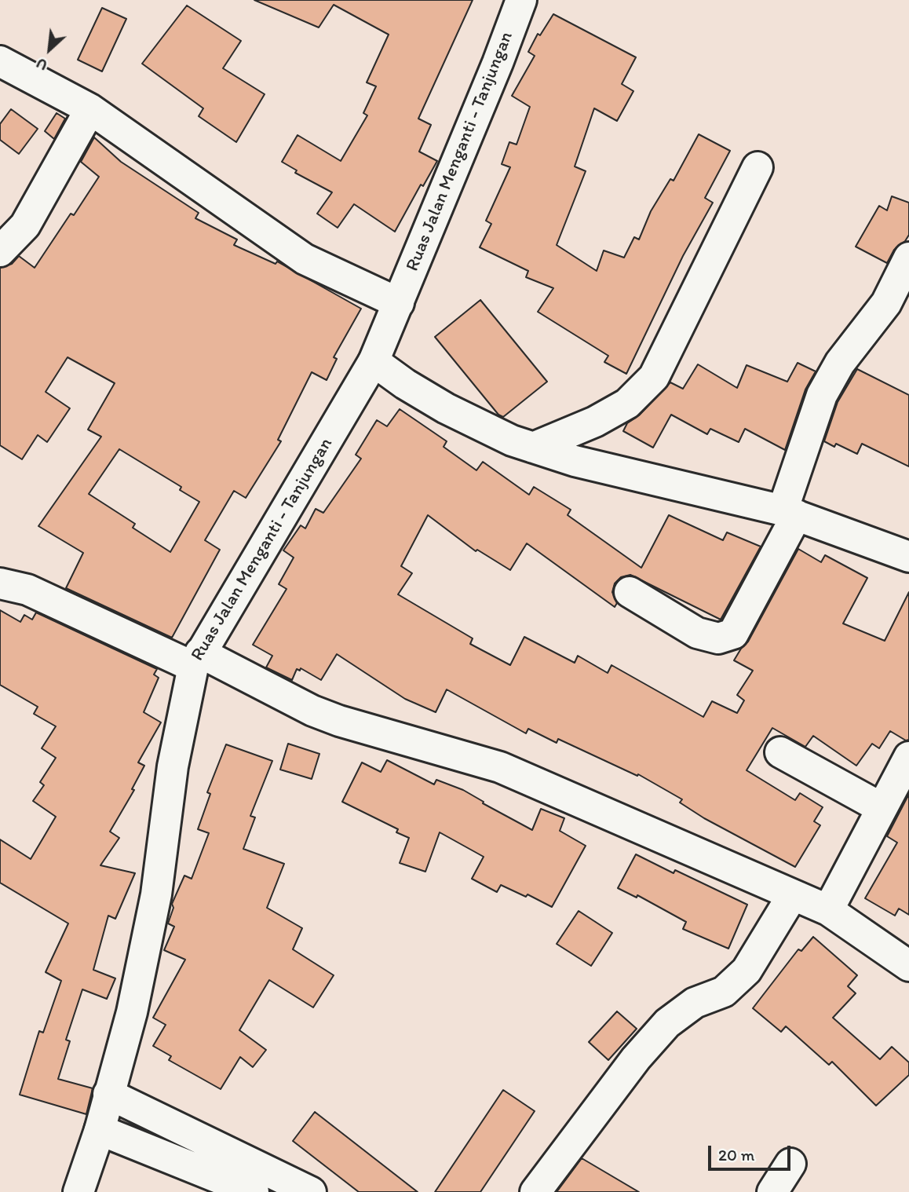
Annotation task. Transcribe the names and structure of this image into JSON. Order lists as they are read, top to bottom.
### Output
{
  "streets": {
    "street": ["Ruas Jalan Menganti - Tanjungan"]
  },
  "scale_bar": "20 m",
  "north": "bottom left"
}
